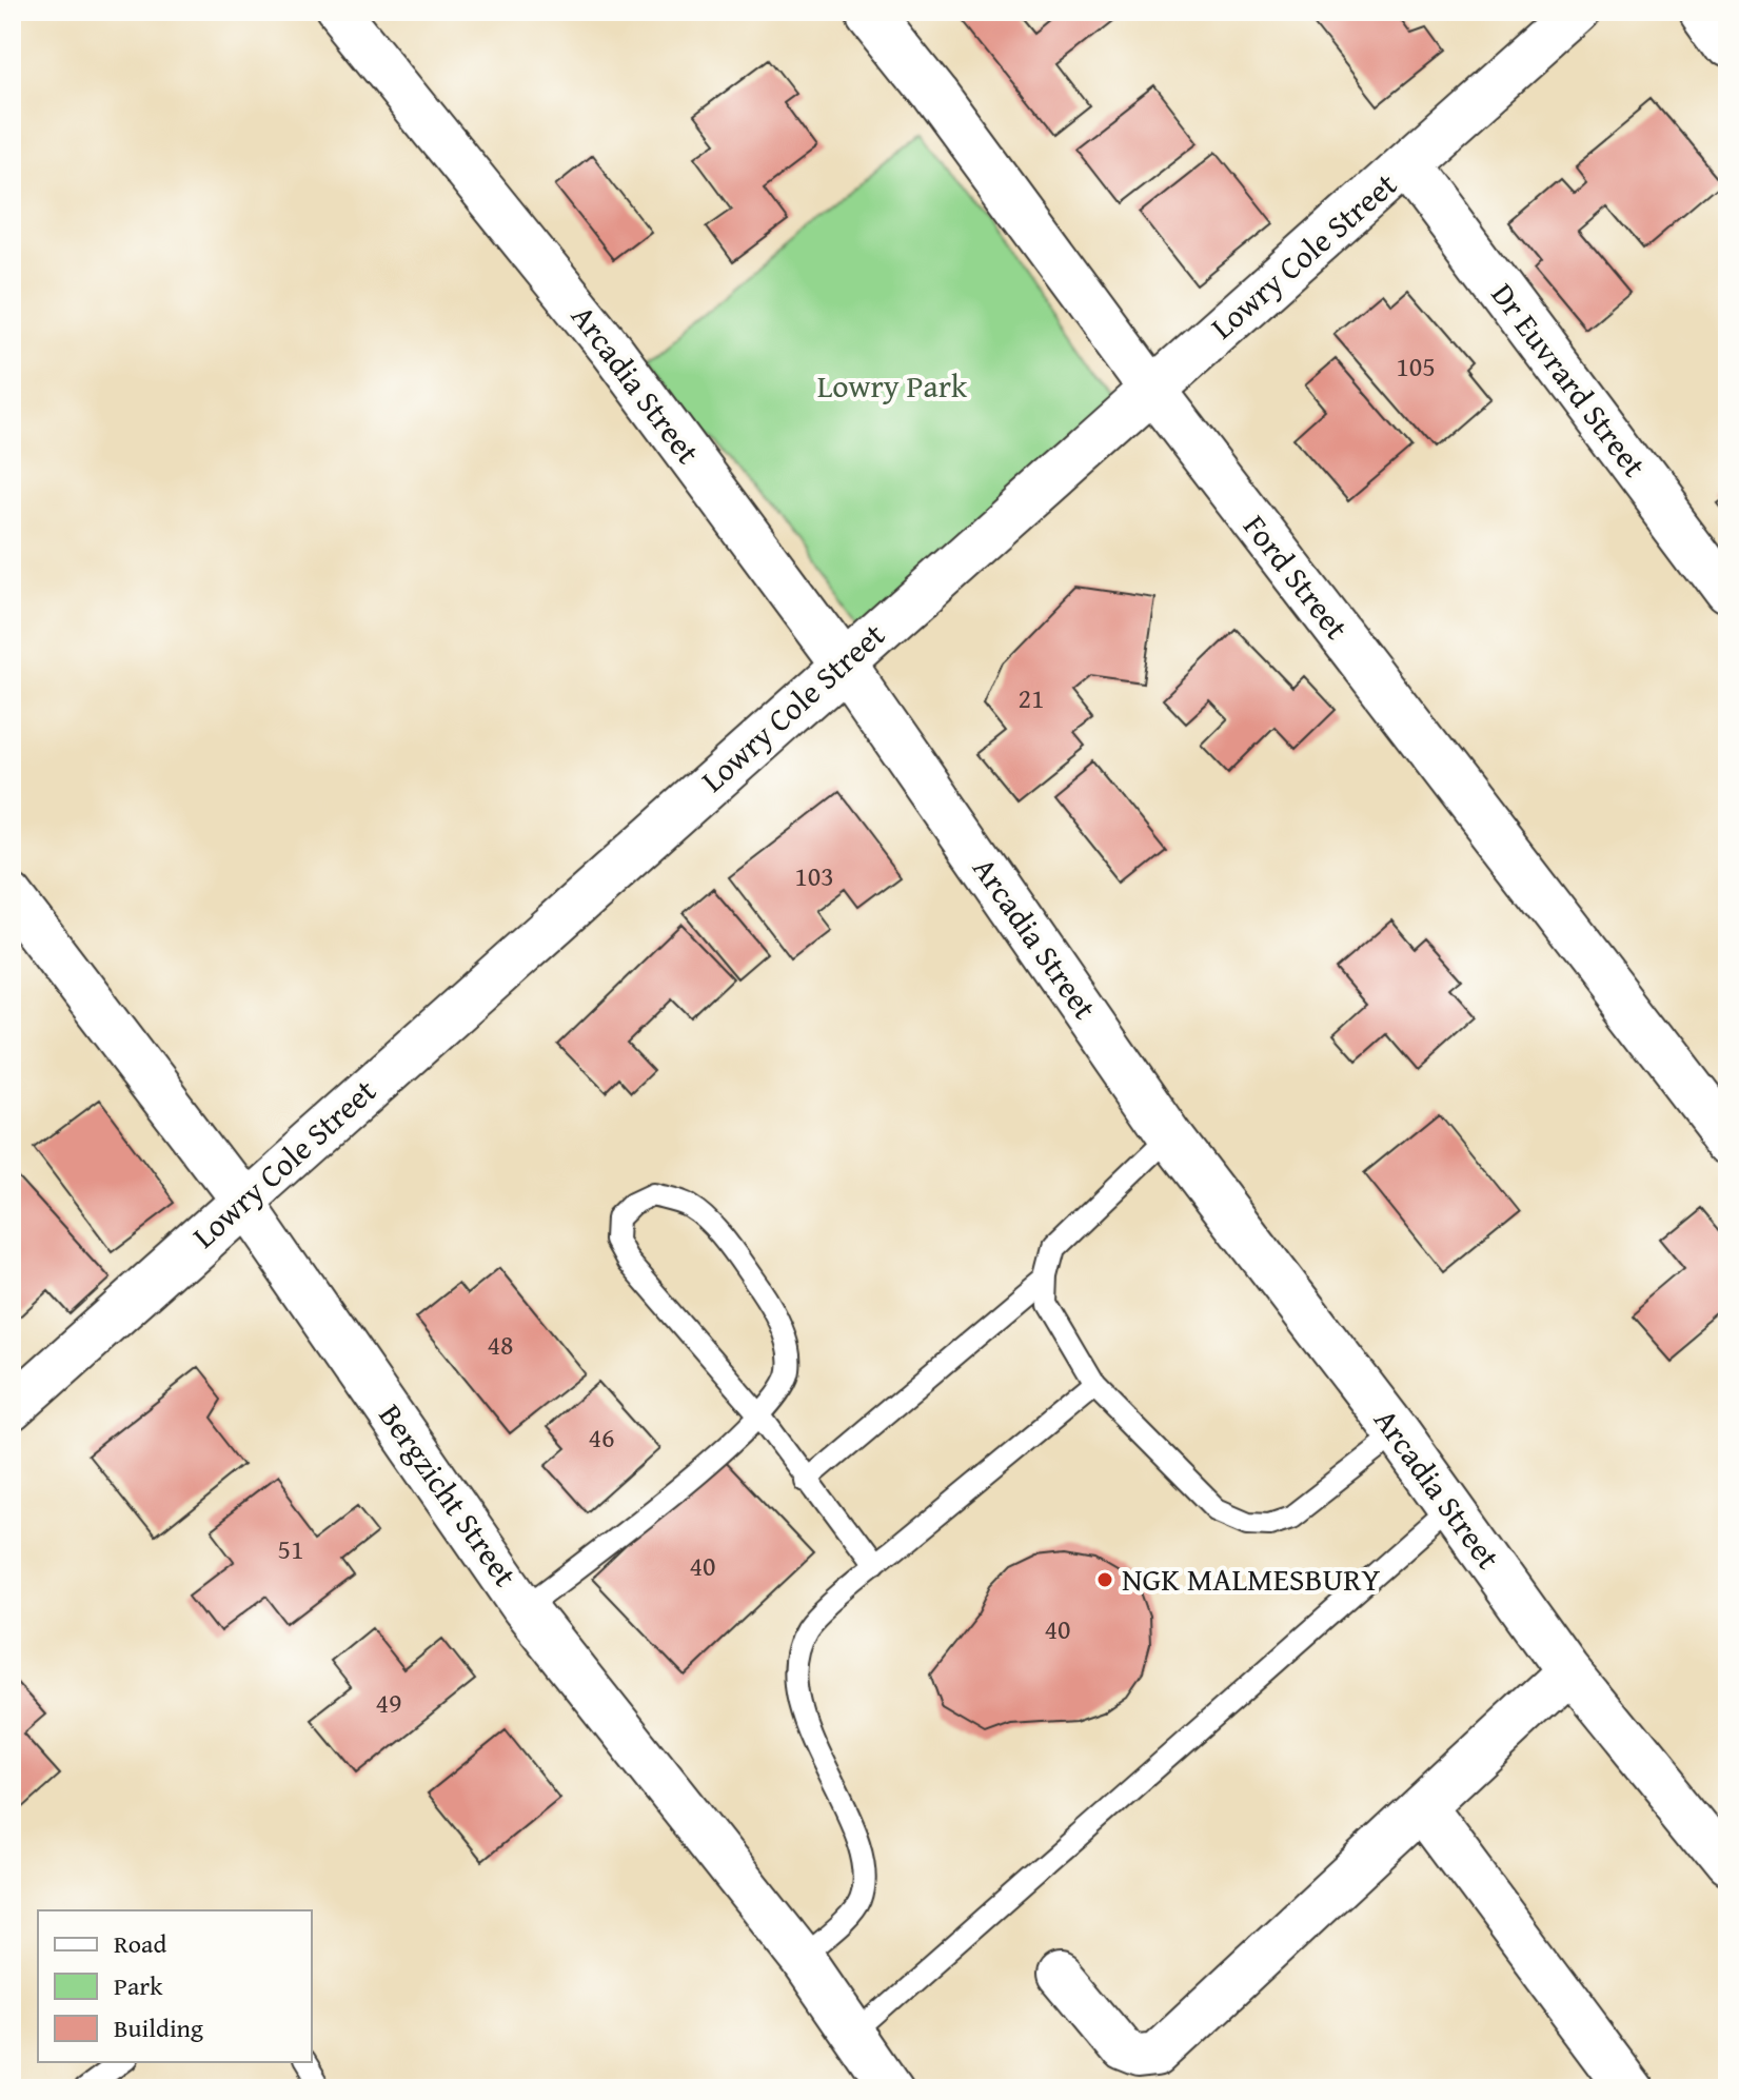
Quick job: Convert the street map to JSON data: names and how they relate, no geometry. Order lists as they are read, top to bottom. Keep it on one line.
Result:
{"streets":{"street":["Lowry Cole Street","Dr Euvrard Street","Arcadia Street","Ford Street","Bergzicht Street"]},"crossings":[["Lowry Cole Street","Dr Euvrard Street"],["Lowry Cole Street","Arcadia Street"],["Lowry Cole Street","Ford Street"],["Lowry Cole Street","Bergzicht Street"]],"parks":["Lowry Park"],"places":["NGK MALMESBURY"],"house_numbers":["105","21","103","48","46","51","40","40","49"],"legend":["Road","Park","Building"]}
